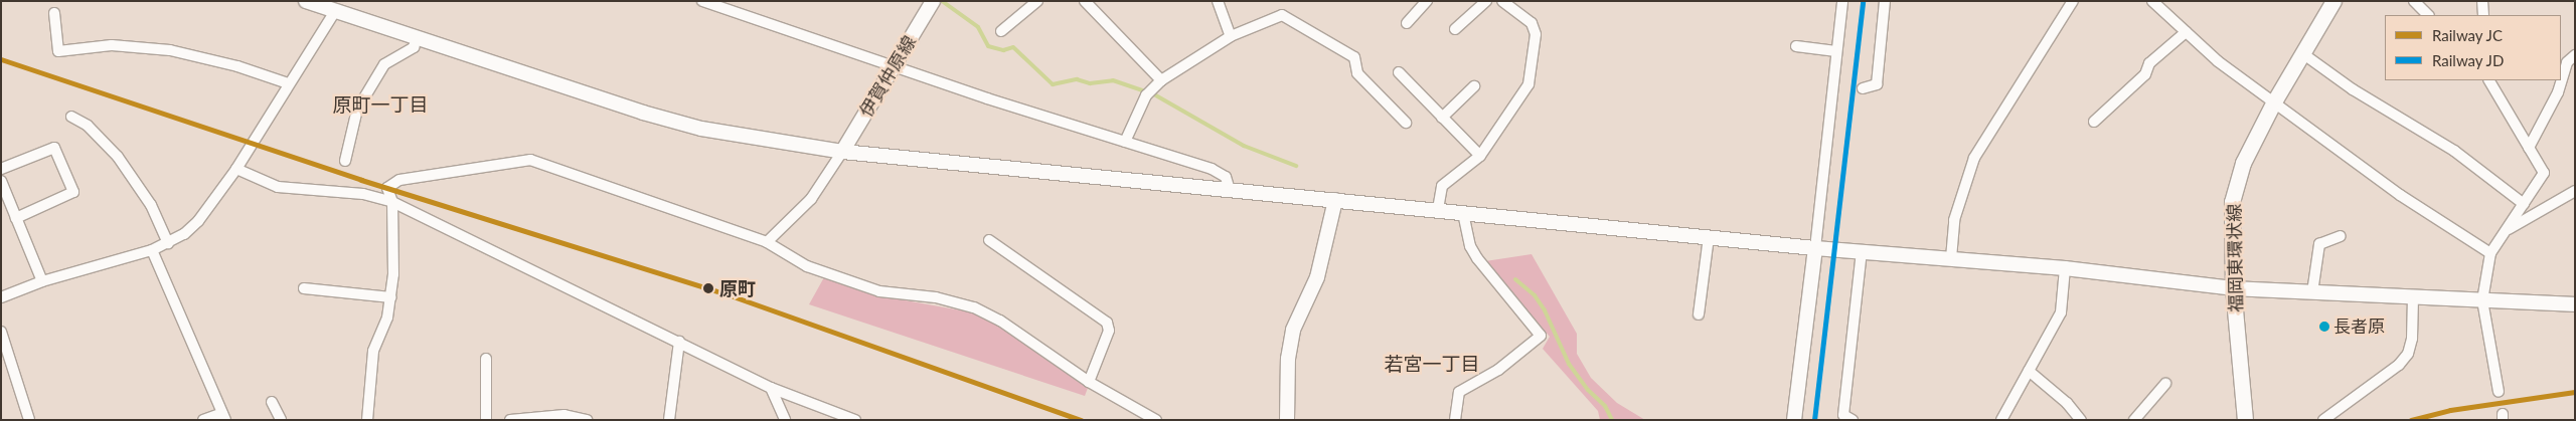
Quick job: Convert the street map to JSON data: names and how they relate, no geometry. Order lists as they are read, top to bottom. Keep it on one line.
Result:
{"streets":{"main road":["伊賀仲原線","福岡東環状線"]},"districts":["原町一丁目","若宮一丁目"],"places":["原町","長者原"],"lines":["rail line JD","rail line JC"],"legend":["Railway JC","Railway JD"]}
